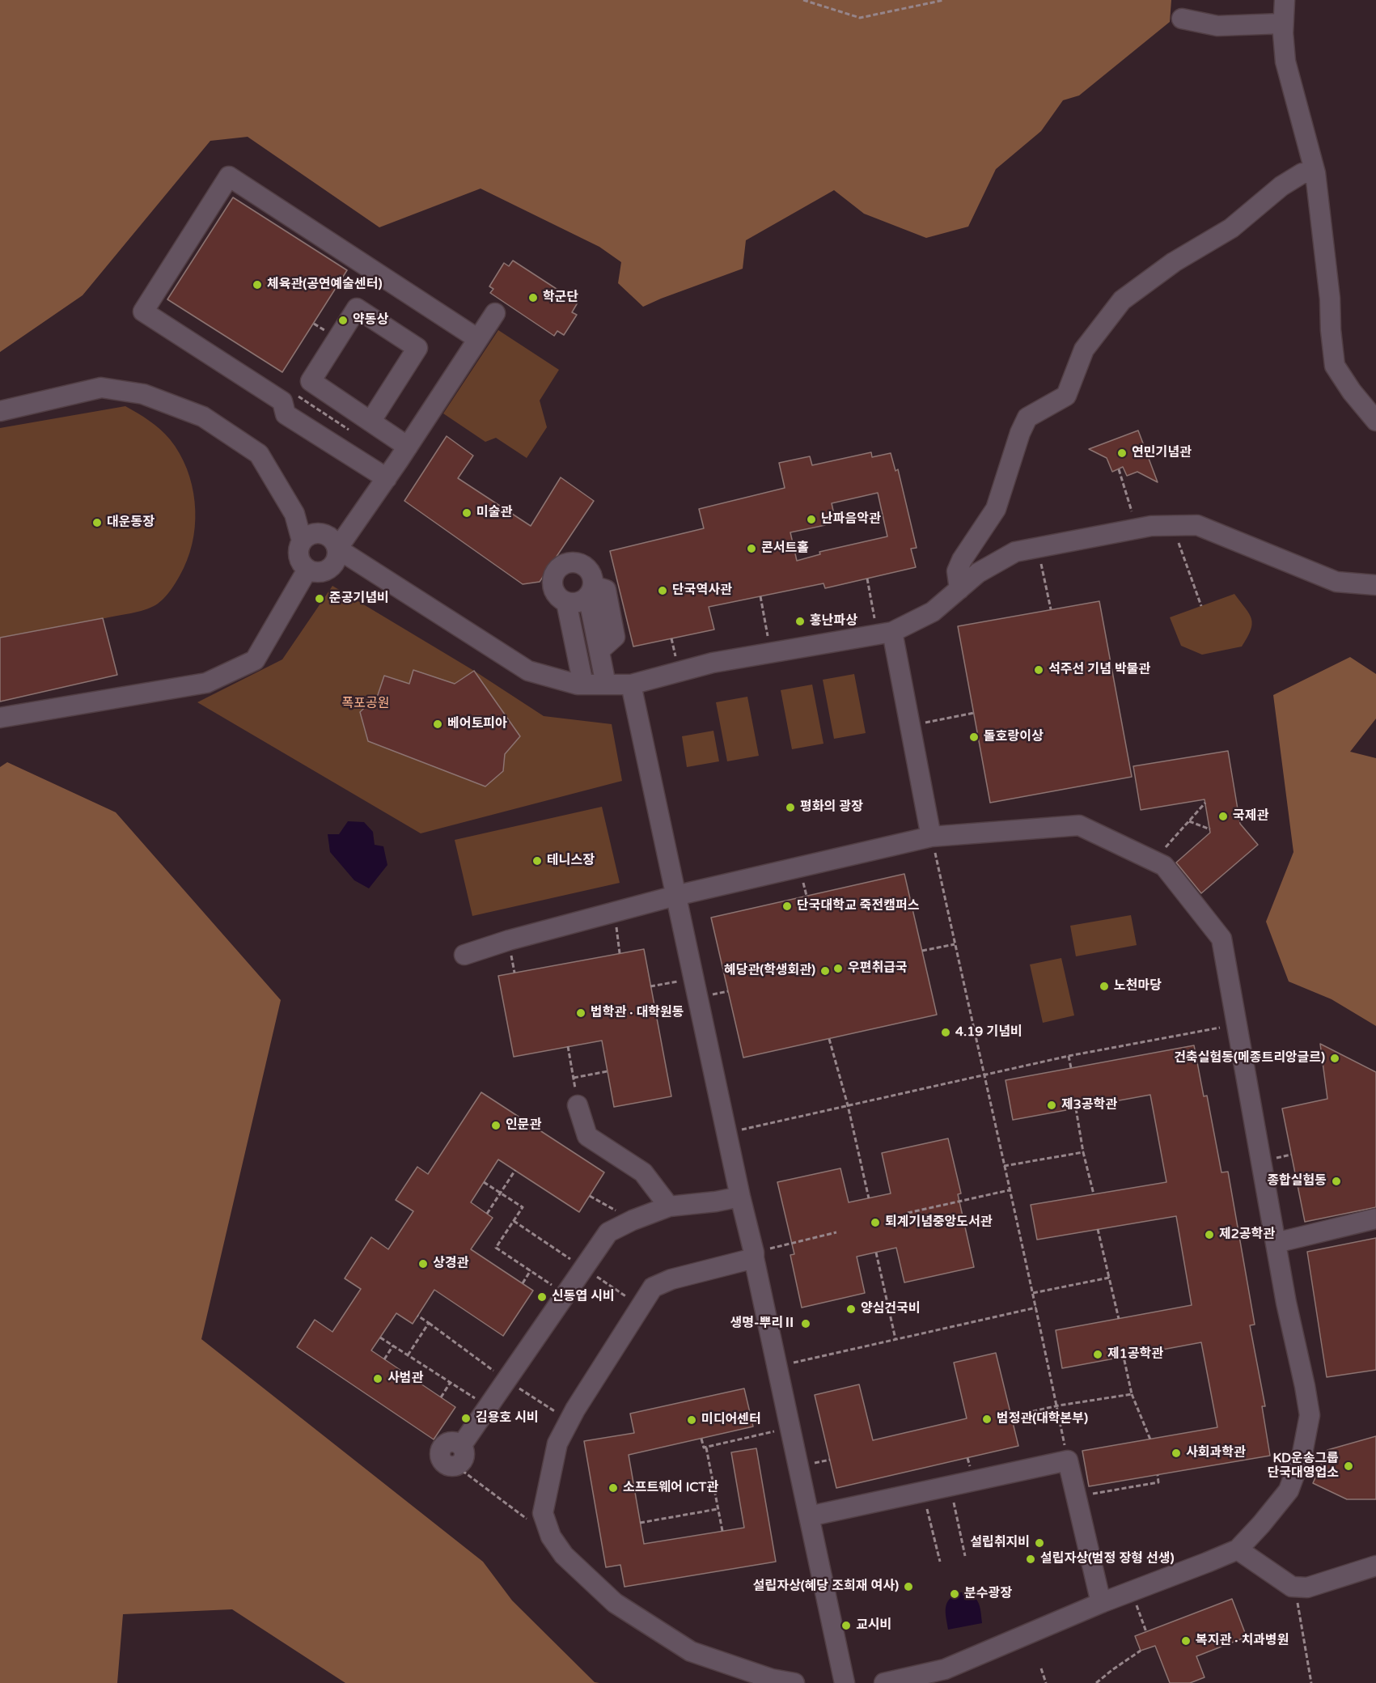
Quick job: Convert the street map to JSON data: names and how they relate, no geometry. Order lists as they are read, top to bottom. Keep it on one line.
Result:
{"parks":["폭포공원"],"places":["체육관(공연예술센터)","학군단","약동상","연민기념관","미술관","난파음악관","대운동장","콘서트홀","단국역사관","준공기념비","홍난파상","석주선 기념 박물관","베어토피아","돌호랑이상","평화의 광장","국제관","테니스장","단국대학교 죽전캠퍼스","우편취급국","혜당관(학생회관)","노천마당","법학관 · 대학원동","4.19 기념비","건축실험동(메종트리앙글르)","제3공학관","인문관","종합실험동","퇴계기념중앙도서관","제2공학관","상경관","신동엽 시비","양심건국비","생명-뿌리Ⅱ","제1공학관","사범관","김용호 시비","범정관(대학본부)","미디어센터","사회과학관","KD운송그룹 단국대영업소","소프트웨어 ICT관","설립취지비","설립자상(범정 장형 선생)","설립자상(혜당 조희재 여사)","분수광장","교시비","복지관 · 치과병원"]}
